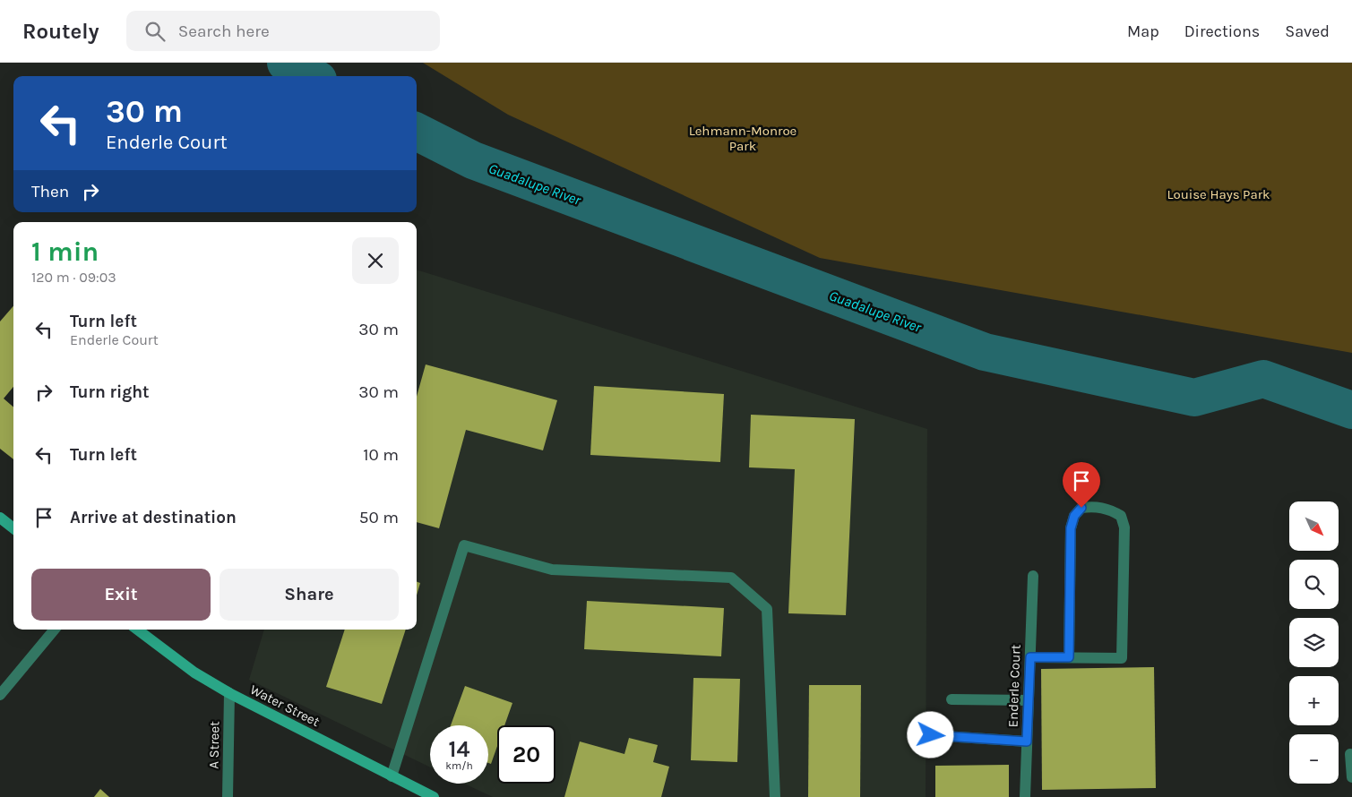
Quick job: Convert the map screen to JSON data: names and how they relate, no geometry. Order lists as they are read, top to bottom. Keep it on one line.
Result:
{"streets":{"street":["Enderle Court","Water Street","A Street"]},"crossings":[["Water Street","A Street"]],"water":["Guadalupe River"],"parks":["Lehmann-Monroe Park","Louise Hays Park"],"north":"bottom right","page":{"header":"Routely","search":"Search here","nav":["Map","Directions","Saved"],"turn":["30 m","Enderle Court"],"then":"Then","heading":["1 min","120 m · 09:03"],"list":[{"name":"Turn left","note":"Enderle Court","value":"30 m"},{"name":"Turn right","value":"30 m"},{"name":"Turn left","value":"10 m"},{"name":"Arrive at destination","value":"50 m"}],"map_buttons":["+","−"],"buttons":["Exit","Share"],"speed":"14 km/h","limit":"20"}}
